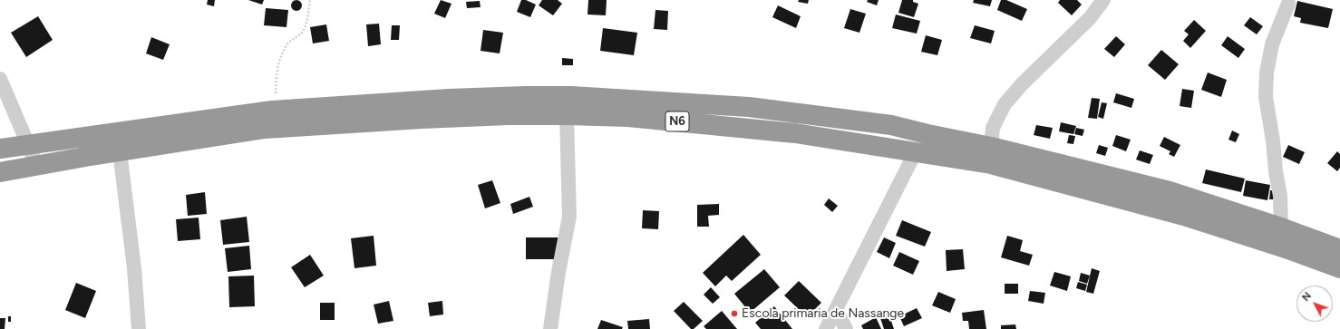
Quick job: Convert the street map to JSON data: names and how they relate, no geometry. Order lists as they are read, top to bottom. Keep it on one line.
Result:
{"streets":{"highway":["N6"]},"places":["Escola primaria de Nassange"],"north":"top left"}
